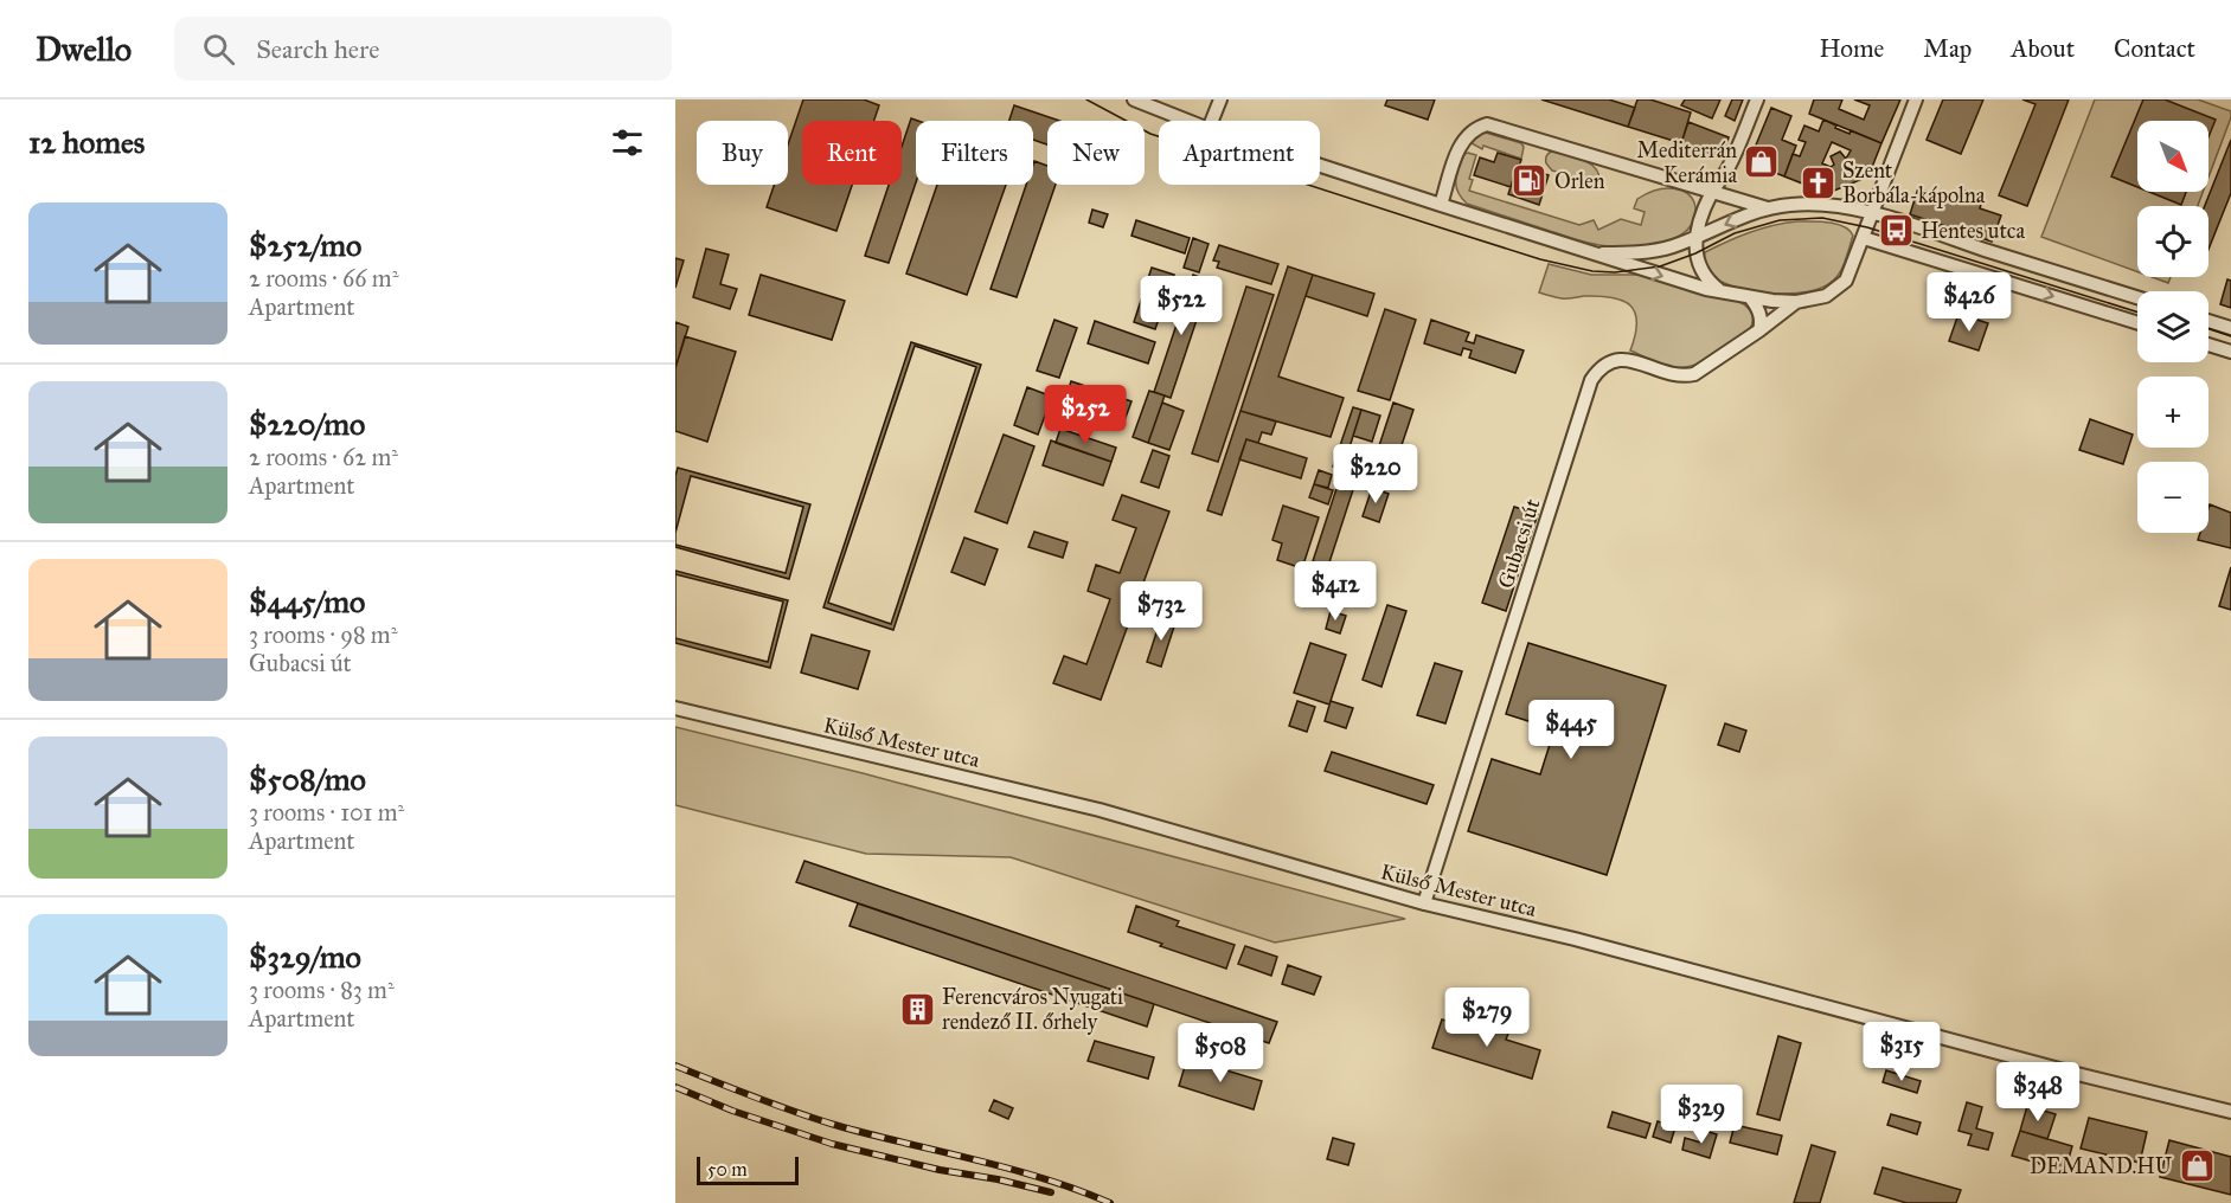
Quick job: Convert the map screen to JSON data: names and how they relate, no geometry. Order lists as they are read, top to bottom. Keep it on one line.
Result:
{"streets":{"street":["Gubacsi út","Külső Mester utca"]},"crossings":[["Gubacsi út","Külső Mester utca"]],"places":{"shop":["Mediterrán Kerámia","DEMAND.HU"],"fuel station":["Orlen"],"church":["Szent Borbála-kápolna"],"bus stop":["Hentes utca"],"building":["Ferencváros Nyugati rendező II. őrhely"]},"scale_bar":"50 m","north":"bottom right","page":{"header":"Dwello","search":"Search here","nav":["Home","Map","About","Contact"],"heading":"12 homes","map_buttons":["+","−"],"chip":["Buy","Rent","Filters","New","Apartment"],"list":[{"name":"$252/mo","note":"2 rooms · 66 m² · Apartment"},{"name":"$220/mo","note":"2 rooms · 62 m² · Apartment"},{"name":"$445/mo","note":"3 rooms · 98 m² · Gubacsi út"},{"name":"$508/mo","note":"3 rooms · 101 m² · Apartment"},{"name":"$329/mo","note":"3 rooms · 83 m² · Apartment"}],"price":["$426","$522","$252","$220","$412","$732","$445","$279","$315","$508","$348","$329"],"scale":"50 m"}}
